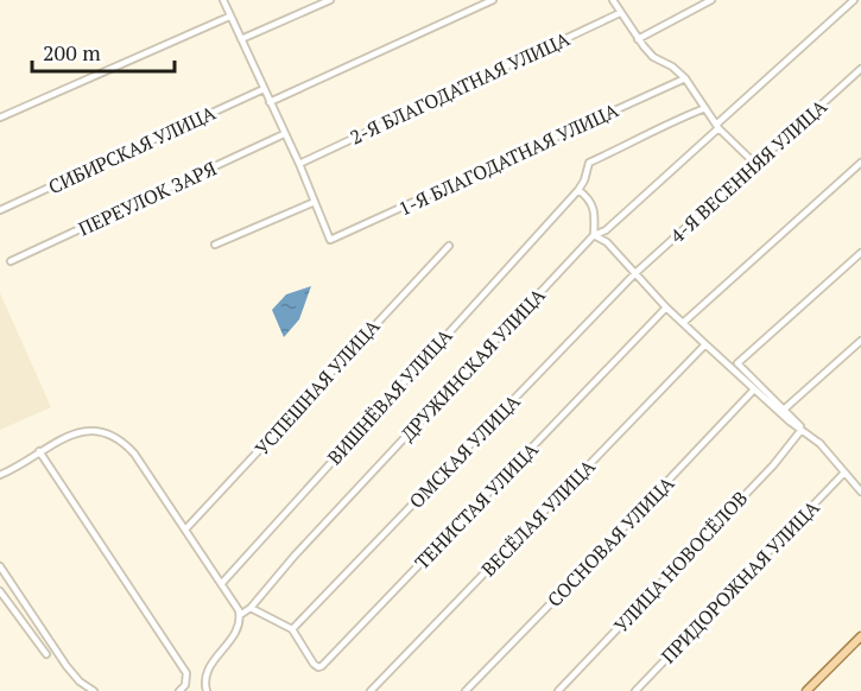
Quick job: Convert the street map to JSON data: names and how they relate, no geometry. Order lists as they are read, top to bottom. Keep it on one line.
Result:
{"streets":{"street":["2-Я БЛАГОДАТНАЯ УЛИЦА","СИБИРСКАЯ УЛИЦА","1-Я БЛАГОДАТНАЯ УЛИЦА","4-Я ВЕСЕННЯЯ УЛИЦА","ПЕРЕУЛОК ЗАРЯ","ДРУЖИНСКАЯ УЛИЦА","УСПЕШНАЯ УЛИЦА","ВИШНЁВАЯ УЛИЦА","ОМСКАЯ УЛИЦА","ТЕНИСТАЯ УЛИЦА","ВЕСЁЛАЯ УЛИЦА","СОСНОВАЯ УЛИЦА","УЛИЦА НОВОСЁЛОВ","ПРИДОРОЖНАЯ УЛИЦА"]},"crossings":[["4-Я ВЕСЕННЯЯ УЛИЦА","ОМСКАЯ УЛИЦА"],["ОМСКАЯ УЛИЦА","ТЕНИСТАЯ УЛИЦА"]],"scale_bar":"200 m"}
